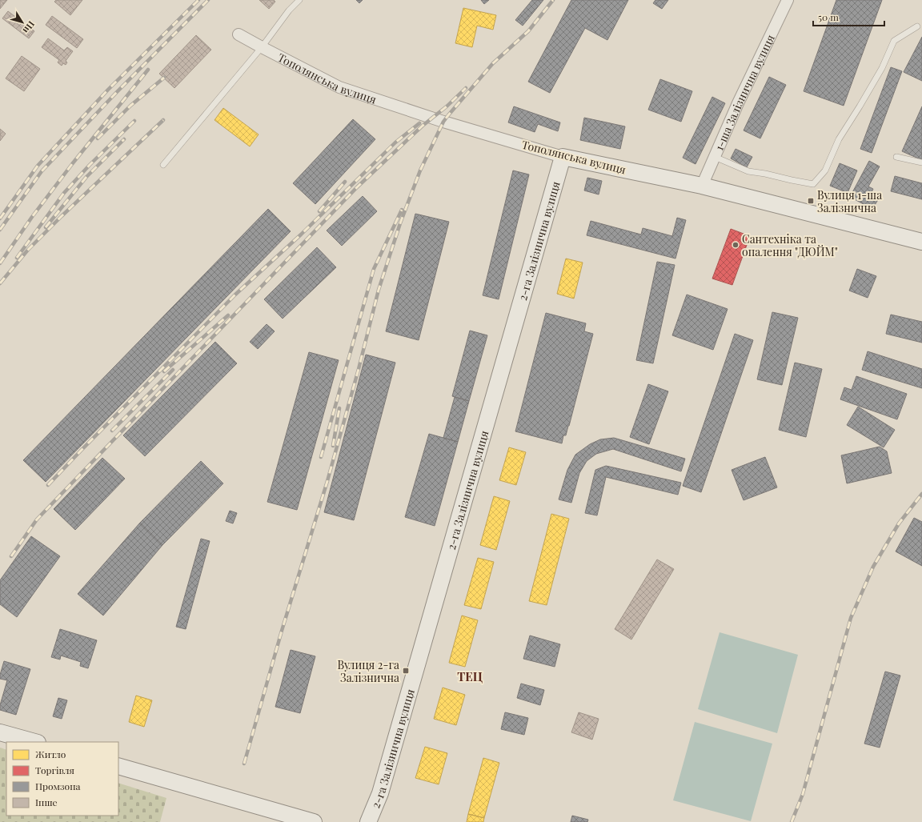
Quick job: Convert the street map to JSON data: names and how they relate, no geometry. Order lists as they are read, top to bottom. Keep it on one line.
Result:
{"streets":{"street":["Тополянська вулиця","1-ша Залізнична вулиця","2-га Залізнична вулиця"]},"crossings":[["Тополянська вулиця","1-ша Залізнична вулиця"],["Тополянська вулиця","2-га Залізнична вулиця"]],"districts":["ТЕЦ"],"places":{"transit":["Вулиця 1-ша Залізнична","Вулиця 2-га Залізнична"],"other":["Сантехніка та опалення \"ДЮЙМ\""]},"legend":["Житло","Торгівля","Промзона","Інше"],"scale_bar":"50 m","north":"bottom right"}
